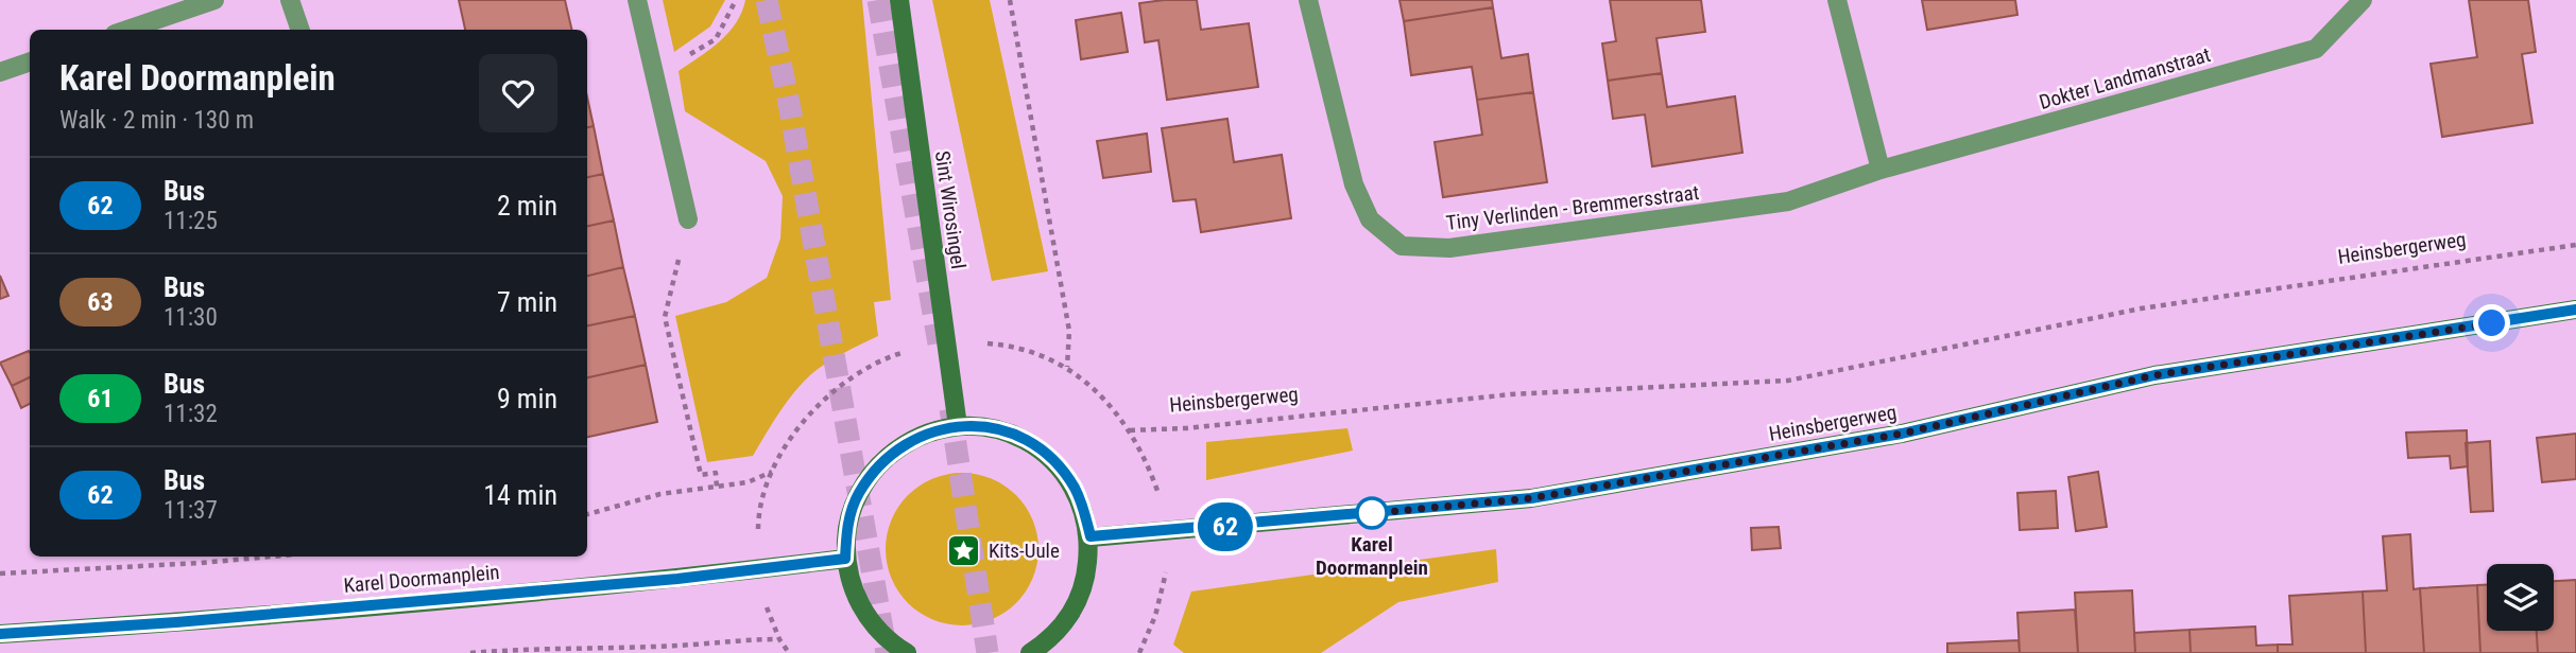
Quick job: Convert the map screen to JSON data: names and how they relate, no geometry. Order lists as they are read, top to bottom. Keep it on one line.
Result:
{"streets":{"main road":["Sint Wirosingel","Heinsbergerweg","Karel Doormanplein"],"street":["Dokter Landmanstraat","Tiny Verlinden - Bremmersstraat"]},"crossings":[["Dokter Landmanstraat","Tiny Verlinden - Bremmersstraat"]],"places":{"other":["Karel Doormanplein"],"place":["Kits-Uule"]},"lines":["bus line 62"],"page":{"on_map":"62","heading":["Karel Doormanplein","Walk · 2 min · 130 m"],"list":[{"mark":"62","name":"Bus","note":"11:25","value":"2 min"},{"mark":"63","name":"Bus","note":"11:30","value":"7 min"},{"mark":"61","name":"Bus","note":"11:32","value":"9 min"},{"mark":"62","name":"Bus","note":"11:37","value":"14 min"}]}}
